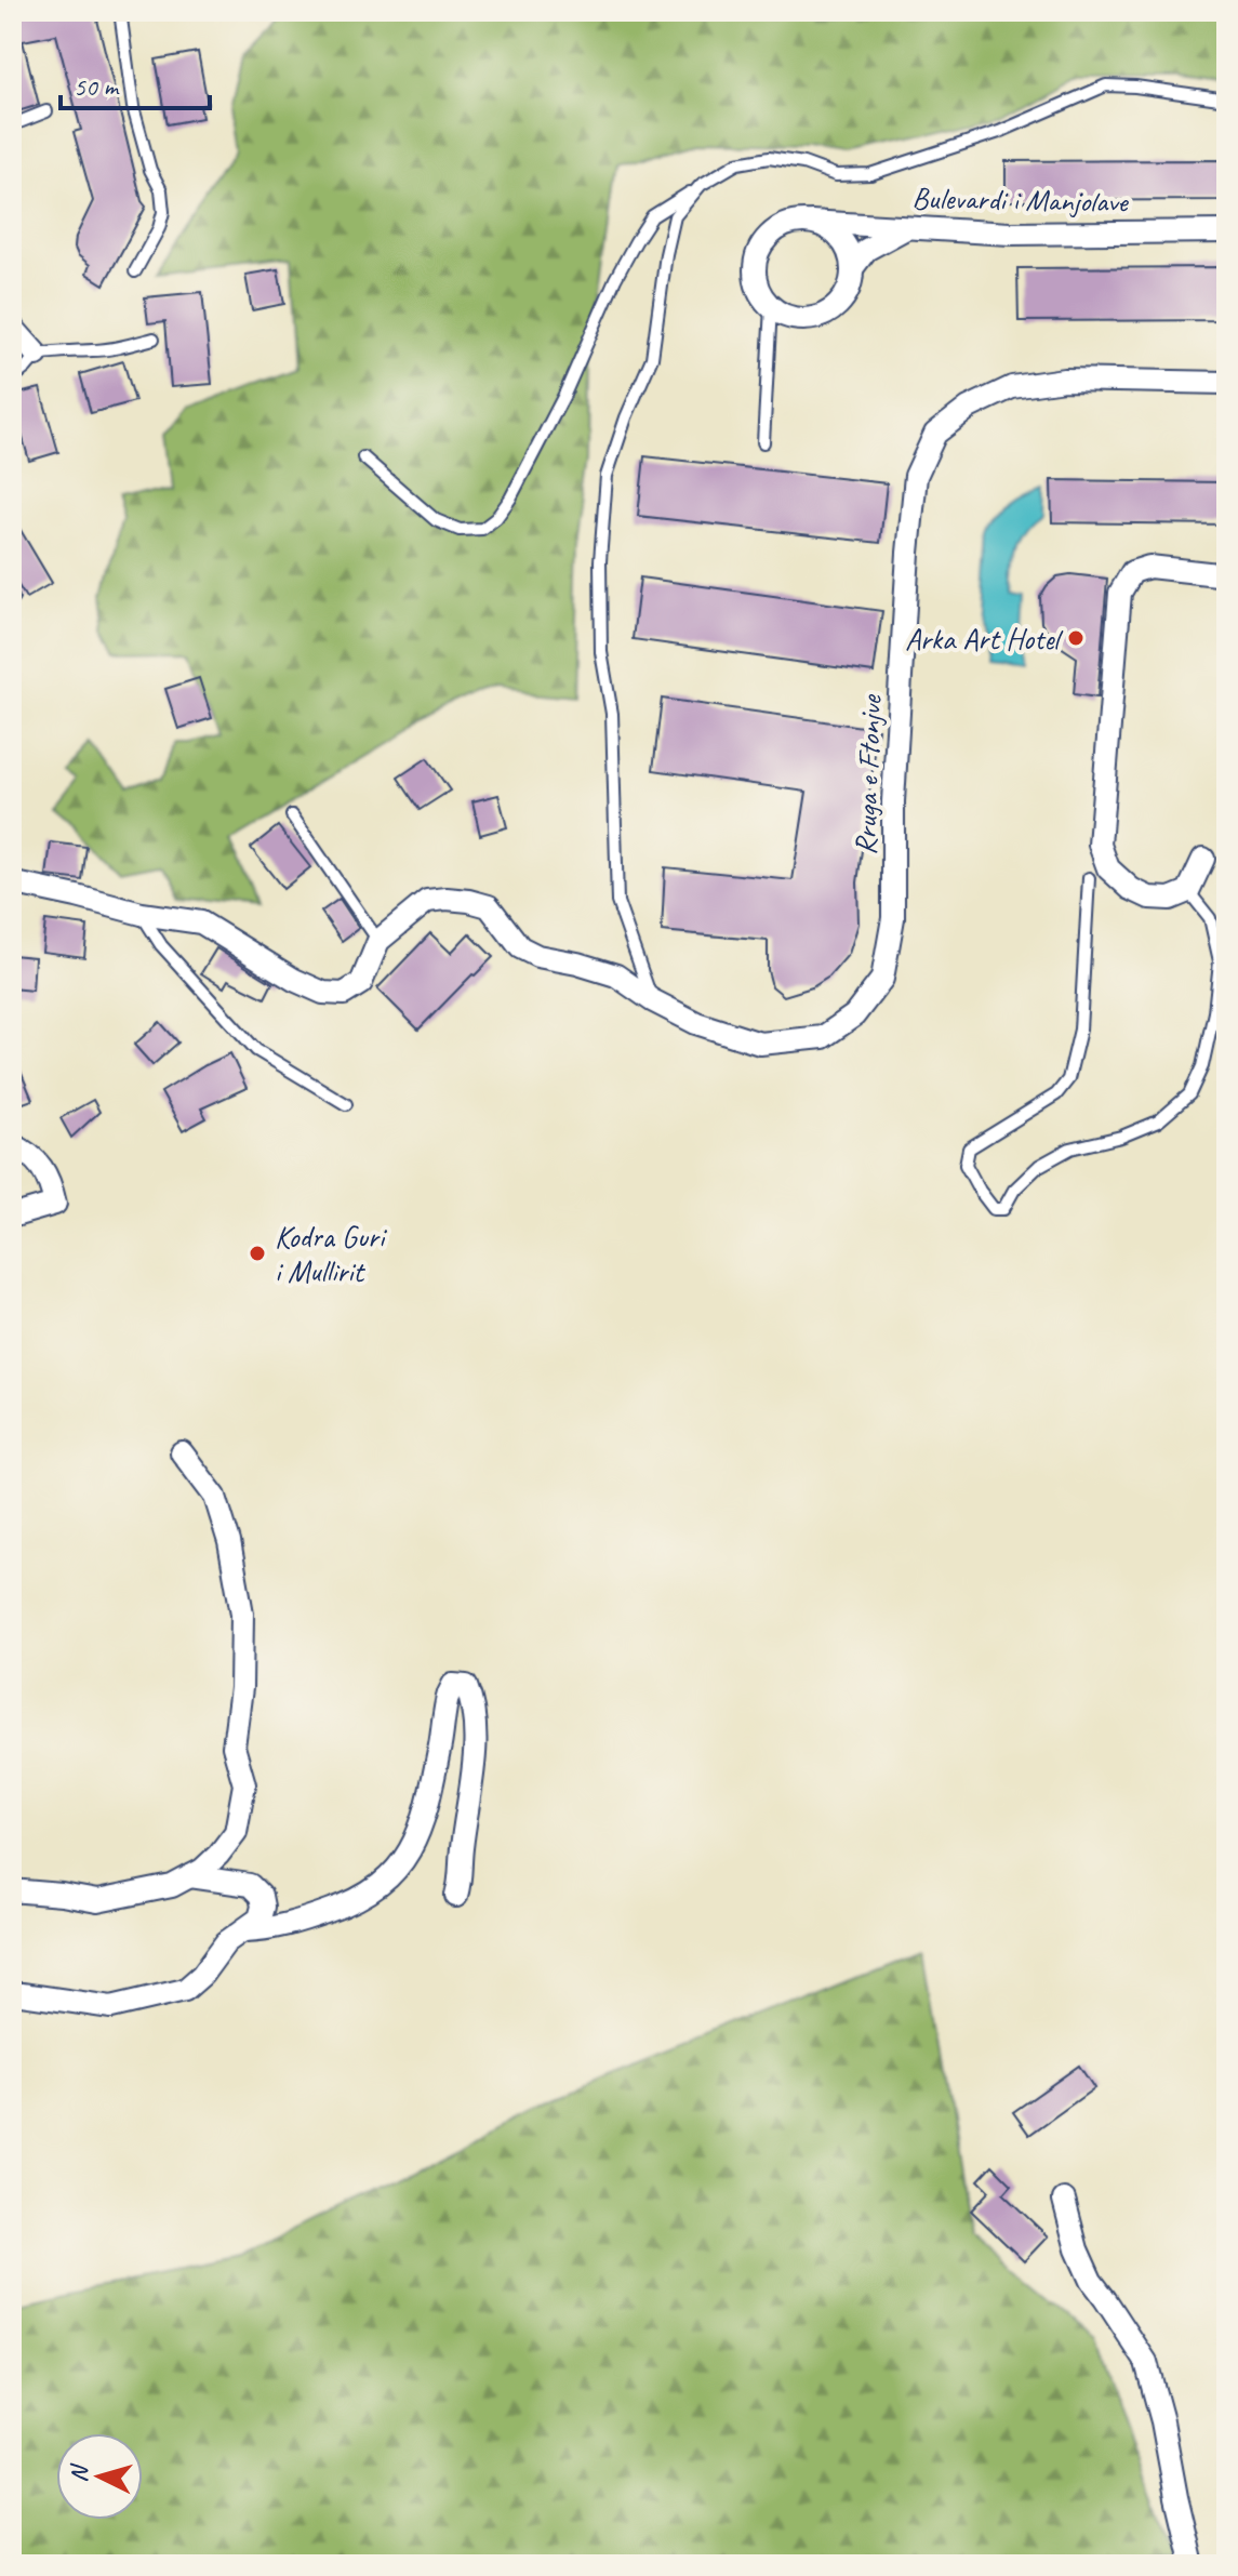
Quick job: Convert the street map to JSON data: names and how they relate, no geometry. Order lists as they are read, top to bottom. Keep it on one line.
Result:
{"streets":{"street":["Bulevardi i Manjolave","Rruga e Ftonjve"]},"places":["Arka Art Hotel","Kodra Guri i Mullirit"],"scale_bar":"50 m","north":"left"}
